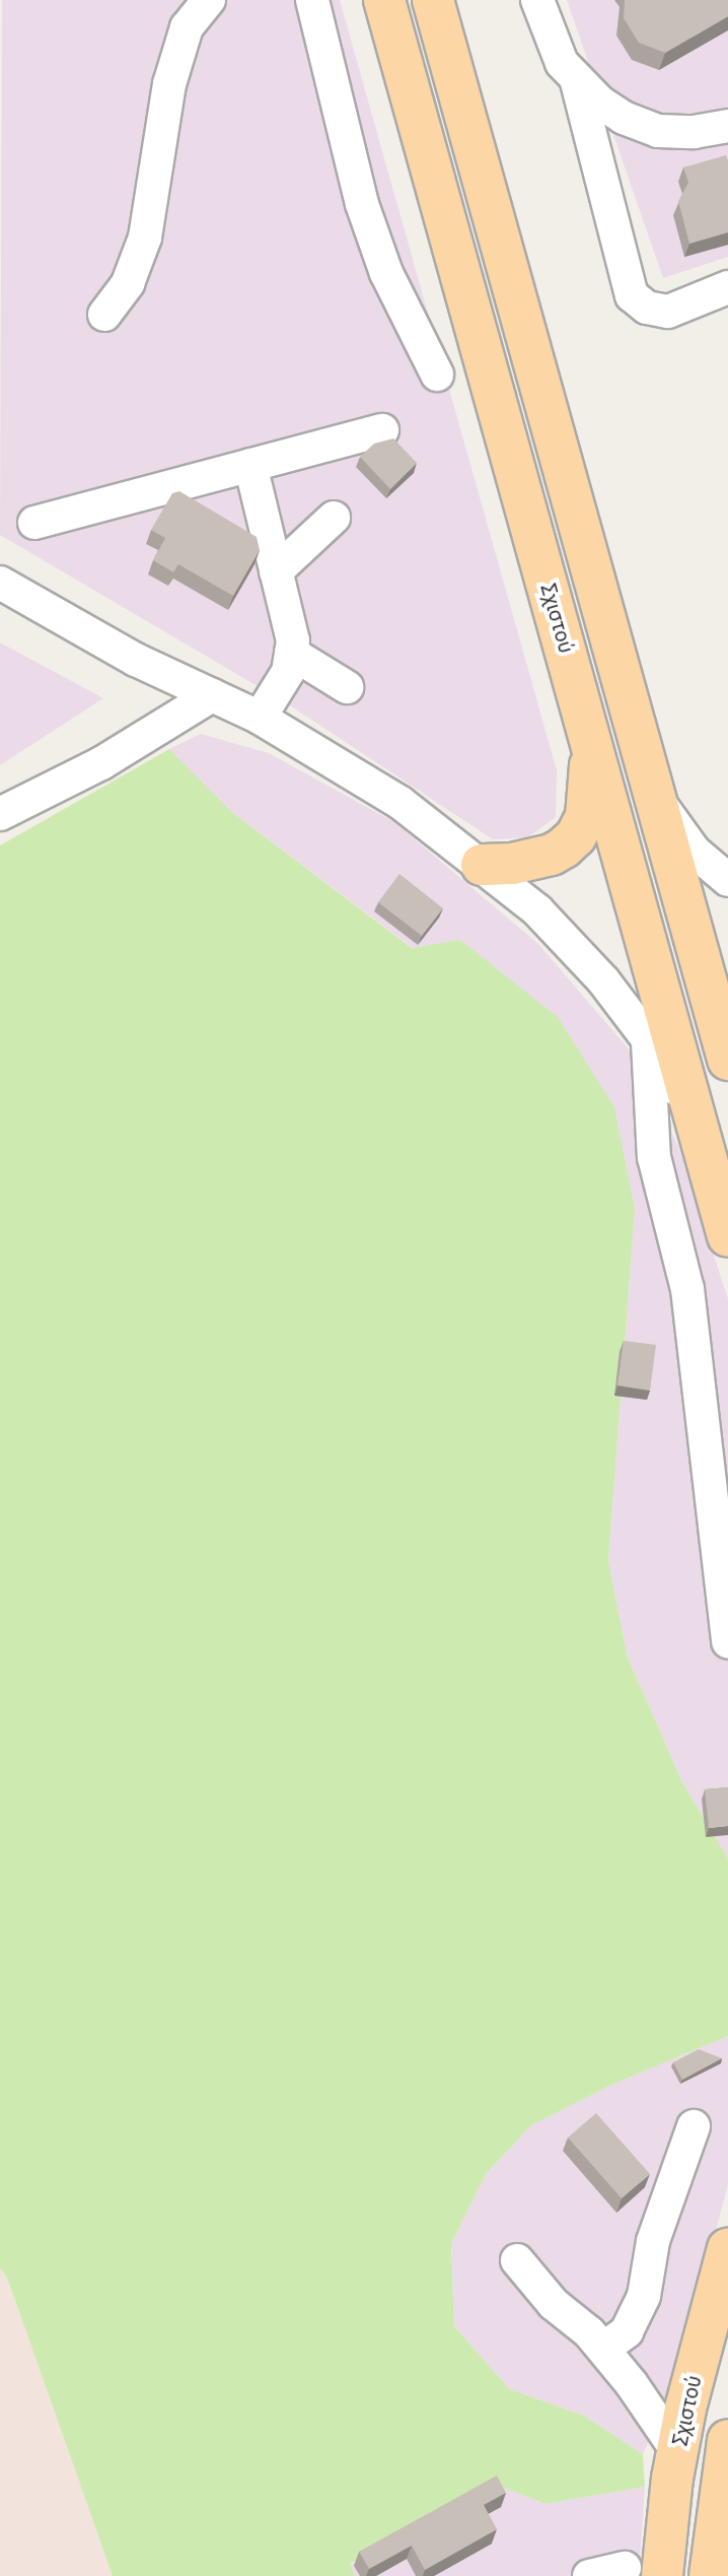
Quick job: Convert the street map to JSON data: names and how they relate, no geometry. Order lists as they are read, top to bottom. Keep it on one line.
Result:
{"streets":{"main road":["Σχιστού"]}}
